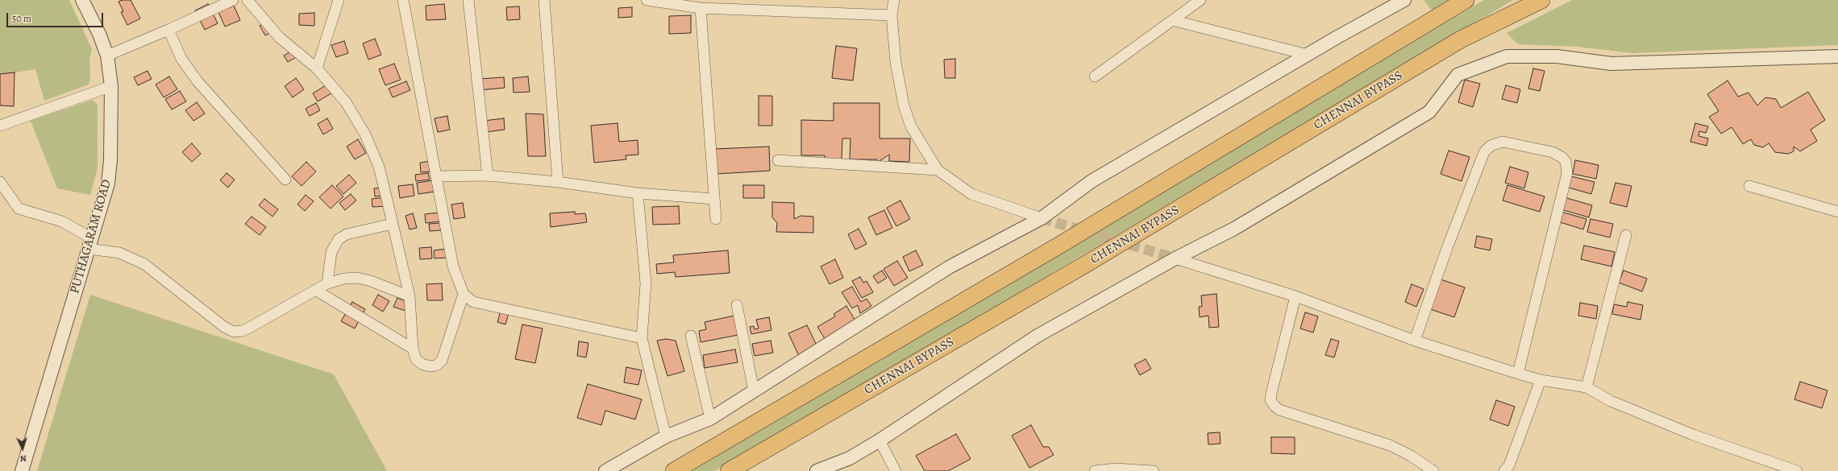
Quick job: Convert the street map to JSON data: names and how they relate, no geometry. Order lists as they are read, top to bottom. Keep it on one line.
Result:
{"streets":{"highway":["CHENNAI BYPASS"],"street":["PUTHAGARAM ROAD"]},"scale_bar":"50 m","north":"bottom"}
